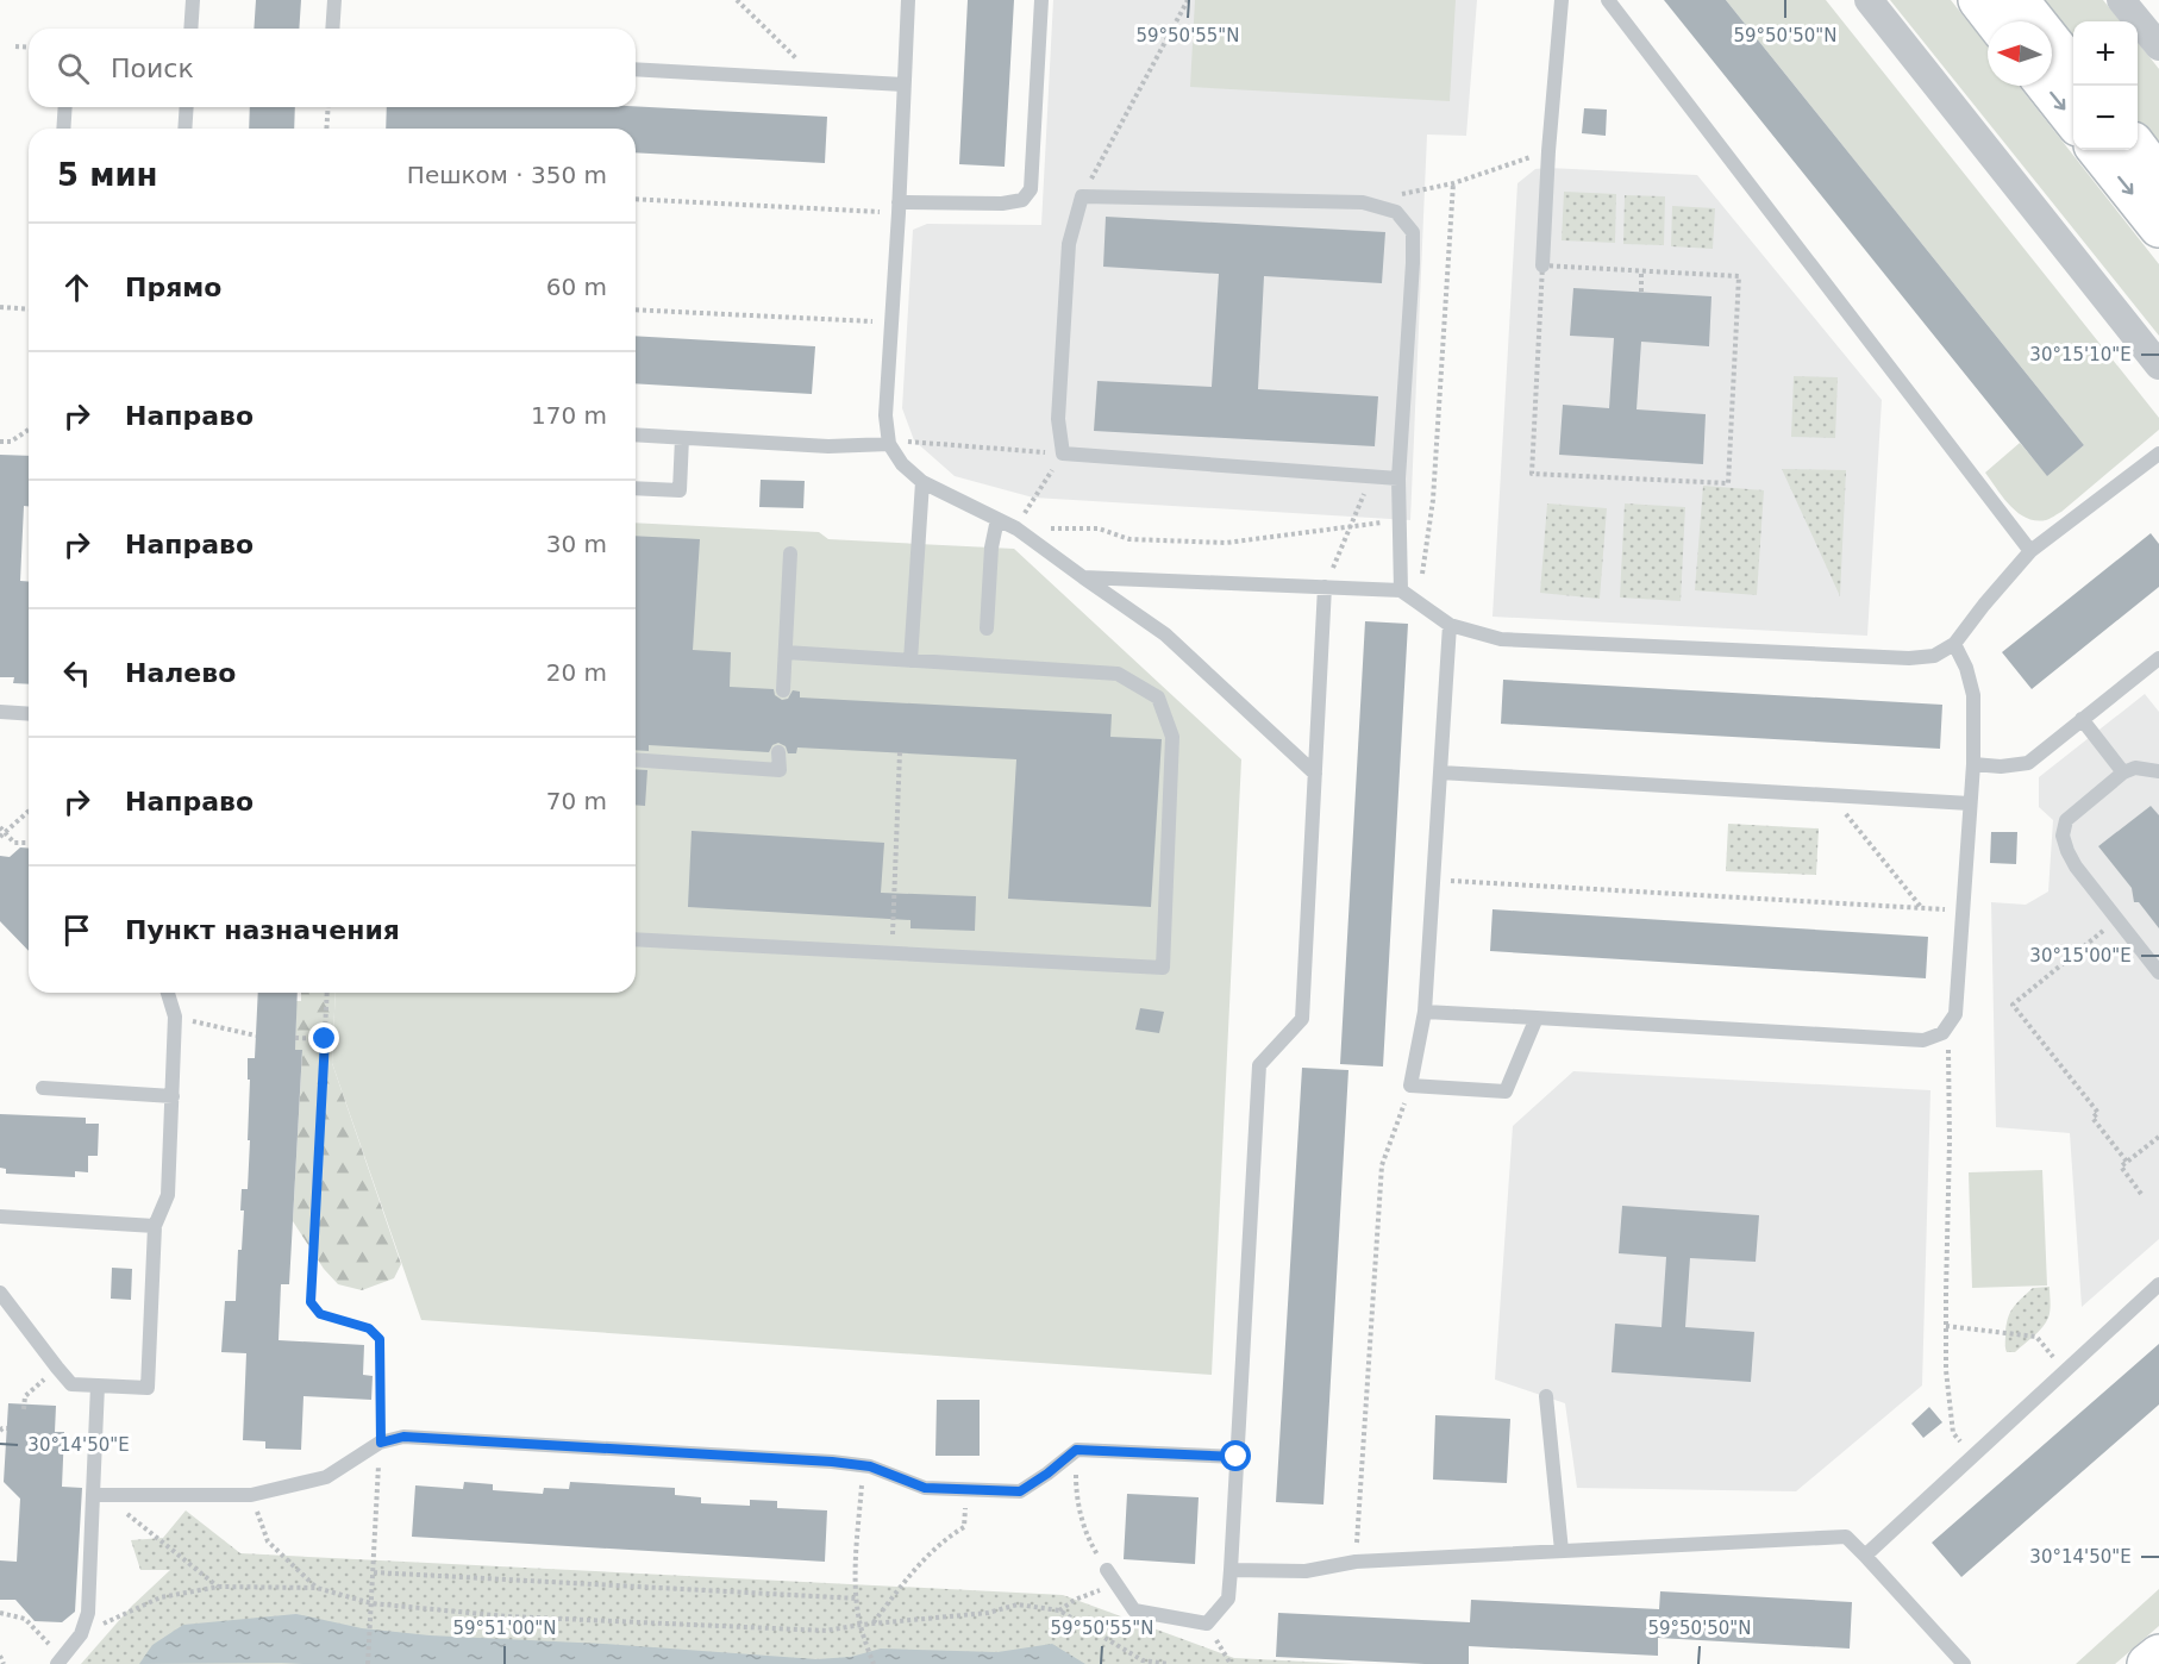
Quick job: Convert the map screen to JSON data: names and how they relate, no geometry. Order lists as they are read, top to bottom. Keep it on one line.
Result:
{"north":"left","page":{"map_buttons":["+","−"],"search":"Поиск","heading":["5 мин","Пешком · 350 m"],"list":[["Прямо","60 m"],["Направо","170 m"],["Направо","30 m"],["Налево","20 m"],["Направо","70 m"],"Пункт назначения"]},"coordinates":["59°50'55\"N","59°50'50\"N","30°15'10\"E","30°15'00\"E","30°14'50\"E","59°51'00\"N"]}
